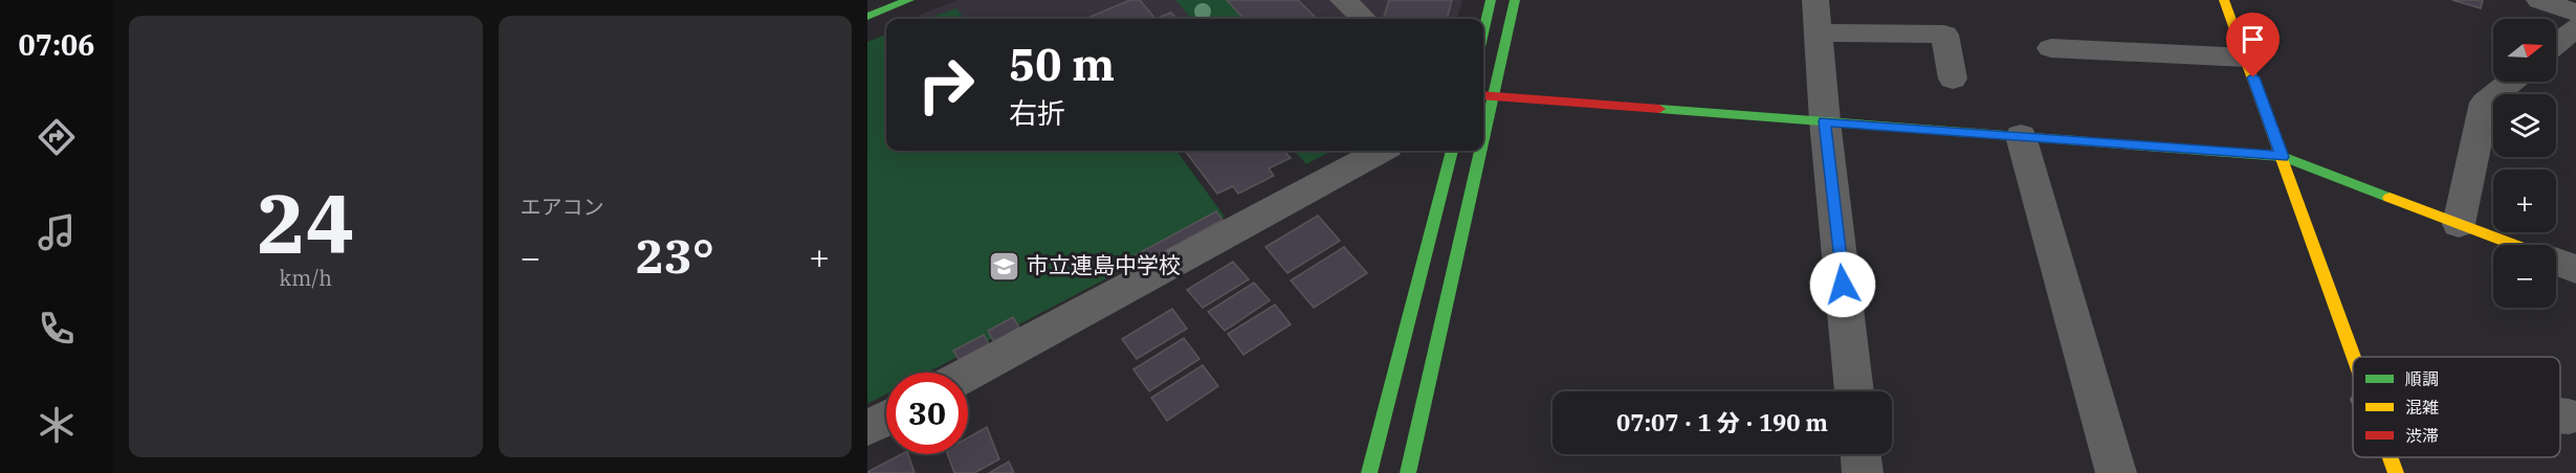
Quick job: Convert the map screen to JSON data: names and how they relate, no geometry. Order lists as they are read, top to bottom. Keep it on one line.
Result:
{"places":{"school or university":["市立連島中学校"]},"legend":["順調","混雑","渋滞"],"north":"right","page":{"tabs":"07:06","tile":[["24","km/h"],"エアコン"],"map_buttons":["+","−"],"turn":["50 m","右折"],"heat":["−","23°","+"],"limit":"30","trip":"07:07 · 1 分 · 190 m"}}
